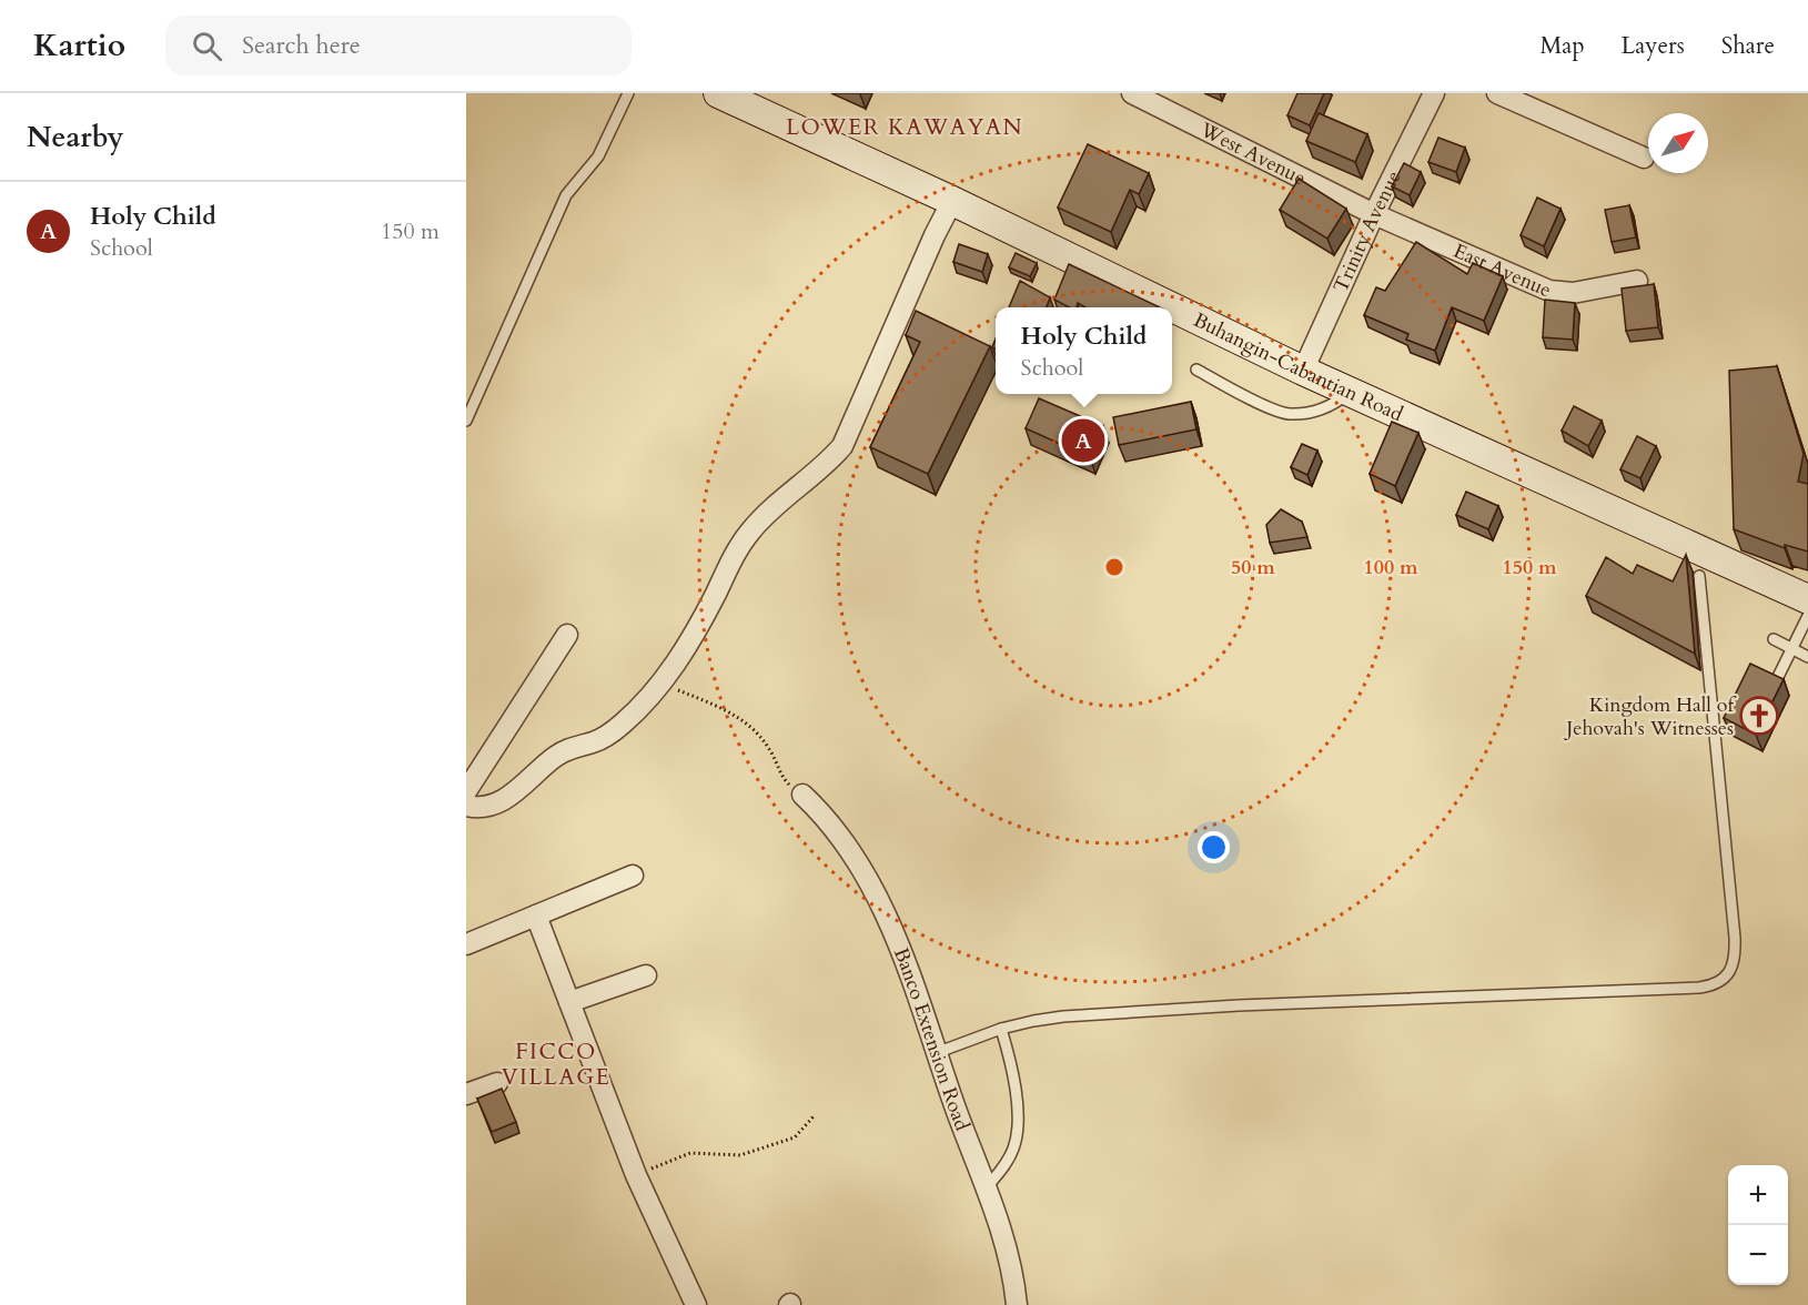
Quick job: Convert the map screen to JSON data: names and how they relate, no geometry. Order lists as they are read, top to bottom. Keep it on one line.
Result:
{"streets":{"main road":["Buhangin-Cabantian Road"],"street":["West Avenue","Trinity Avenue","East Avenue","Banco Extension Road"]},"crossings":[["West Avenue","Trinity Avenue"],["West Avenue","East Avenue"],["Trinity Avenue","East Avenue"],["Trinity Avenue","Buhangin-Cabantian Road"]],"districts":["LOWER KAWAYAN","FICCO VILLAGE"],"places":{"church":["Kingdom Hall of Jehovah's Witnesses"]},"north":"top right","page":{"header":"Kartio","search":"Search here","nav":["Map","Layers","Share"],"heading":"Nearby","list":[{"mark":"A","name":"Holy Child","note":"School","value":"150 m"}],"popup":["Holy Child","School"],"pins":"A","map_buttons":["+","−"]},"rings":["50 m","100 m","150 m"]}
